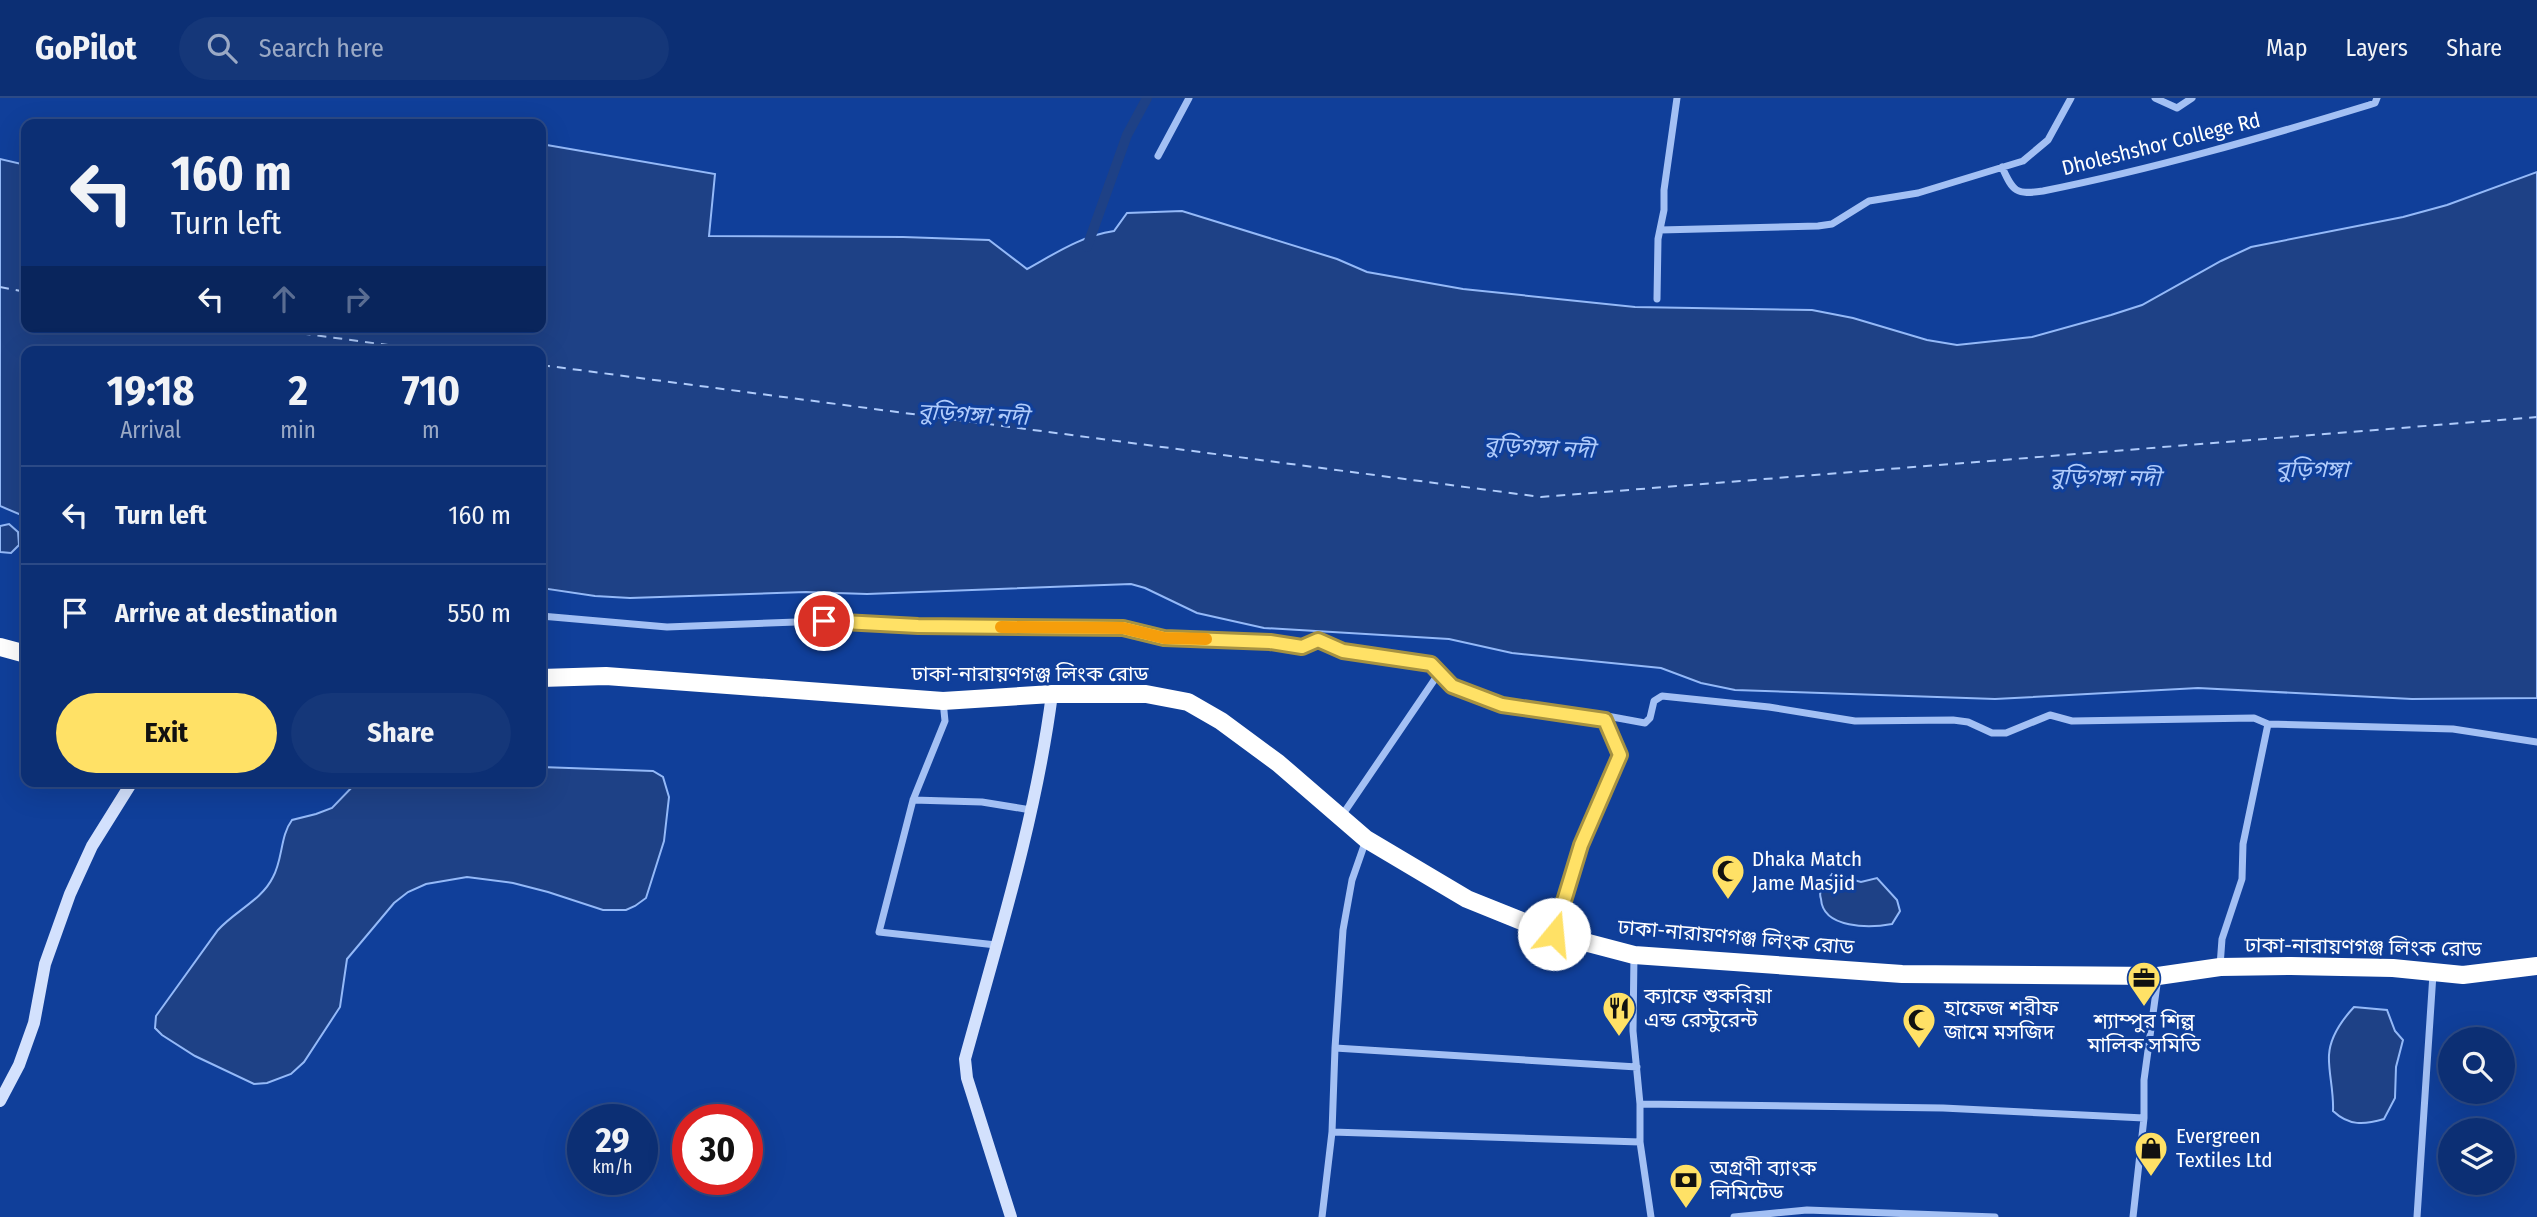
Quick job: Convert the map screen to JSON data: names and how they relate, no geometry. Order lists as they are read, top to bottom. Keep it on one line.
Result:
{"streets":{"highway":["ঢাকা-নারায়ণগঞ্জ লিংক রোড"],"street":["Dholeshshor College Rd"]},"water":["বুড়িগঙ্গা নদী","বুড়িগঙ্গা"],"places":{"mosque":["Dhaka Match Jame Masjid","হাফেজ শরীফ জামে মসজিদ"],"office":["শ্যাম্পুর শিল্প মালিক সমিতি"],"restaurant":["ক্যাফে শুকরিয়া এন্ড রেস্টুরেন্ট"],"shop":["Evergreen Textiles Ltd"],"bank":["অগ্রণী ব্যাংক লিমিটেড"]},"page":{"header":"GoPilot","search":"Search here","nav":["Map","Layers","Share"],"turn":["160 m","Turn left"],"eta":["19:18","Arrival","2","min","710","m"],"list":[{"name":"Turn left","value":"160 m"},{"name":"Arrive at destination","value":"550 m"}],"buttons":["Exit","Share"],"speed":"29 km/h","limit":"30"}}
